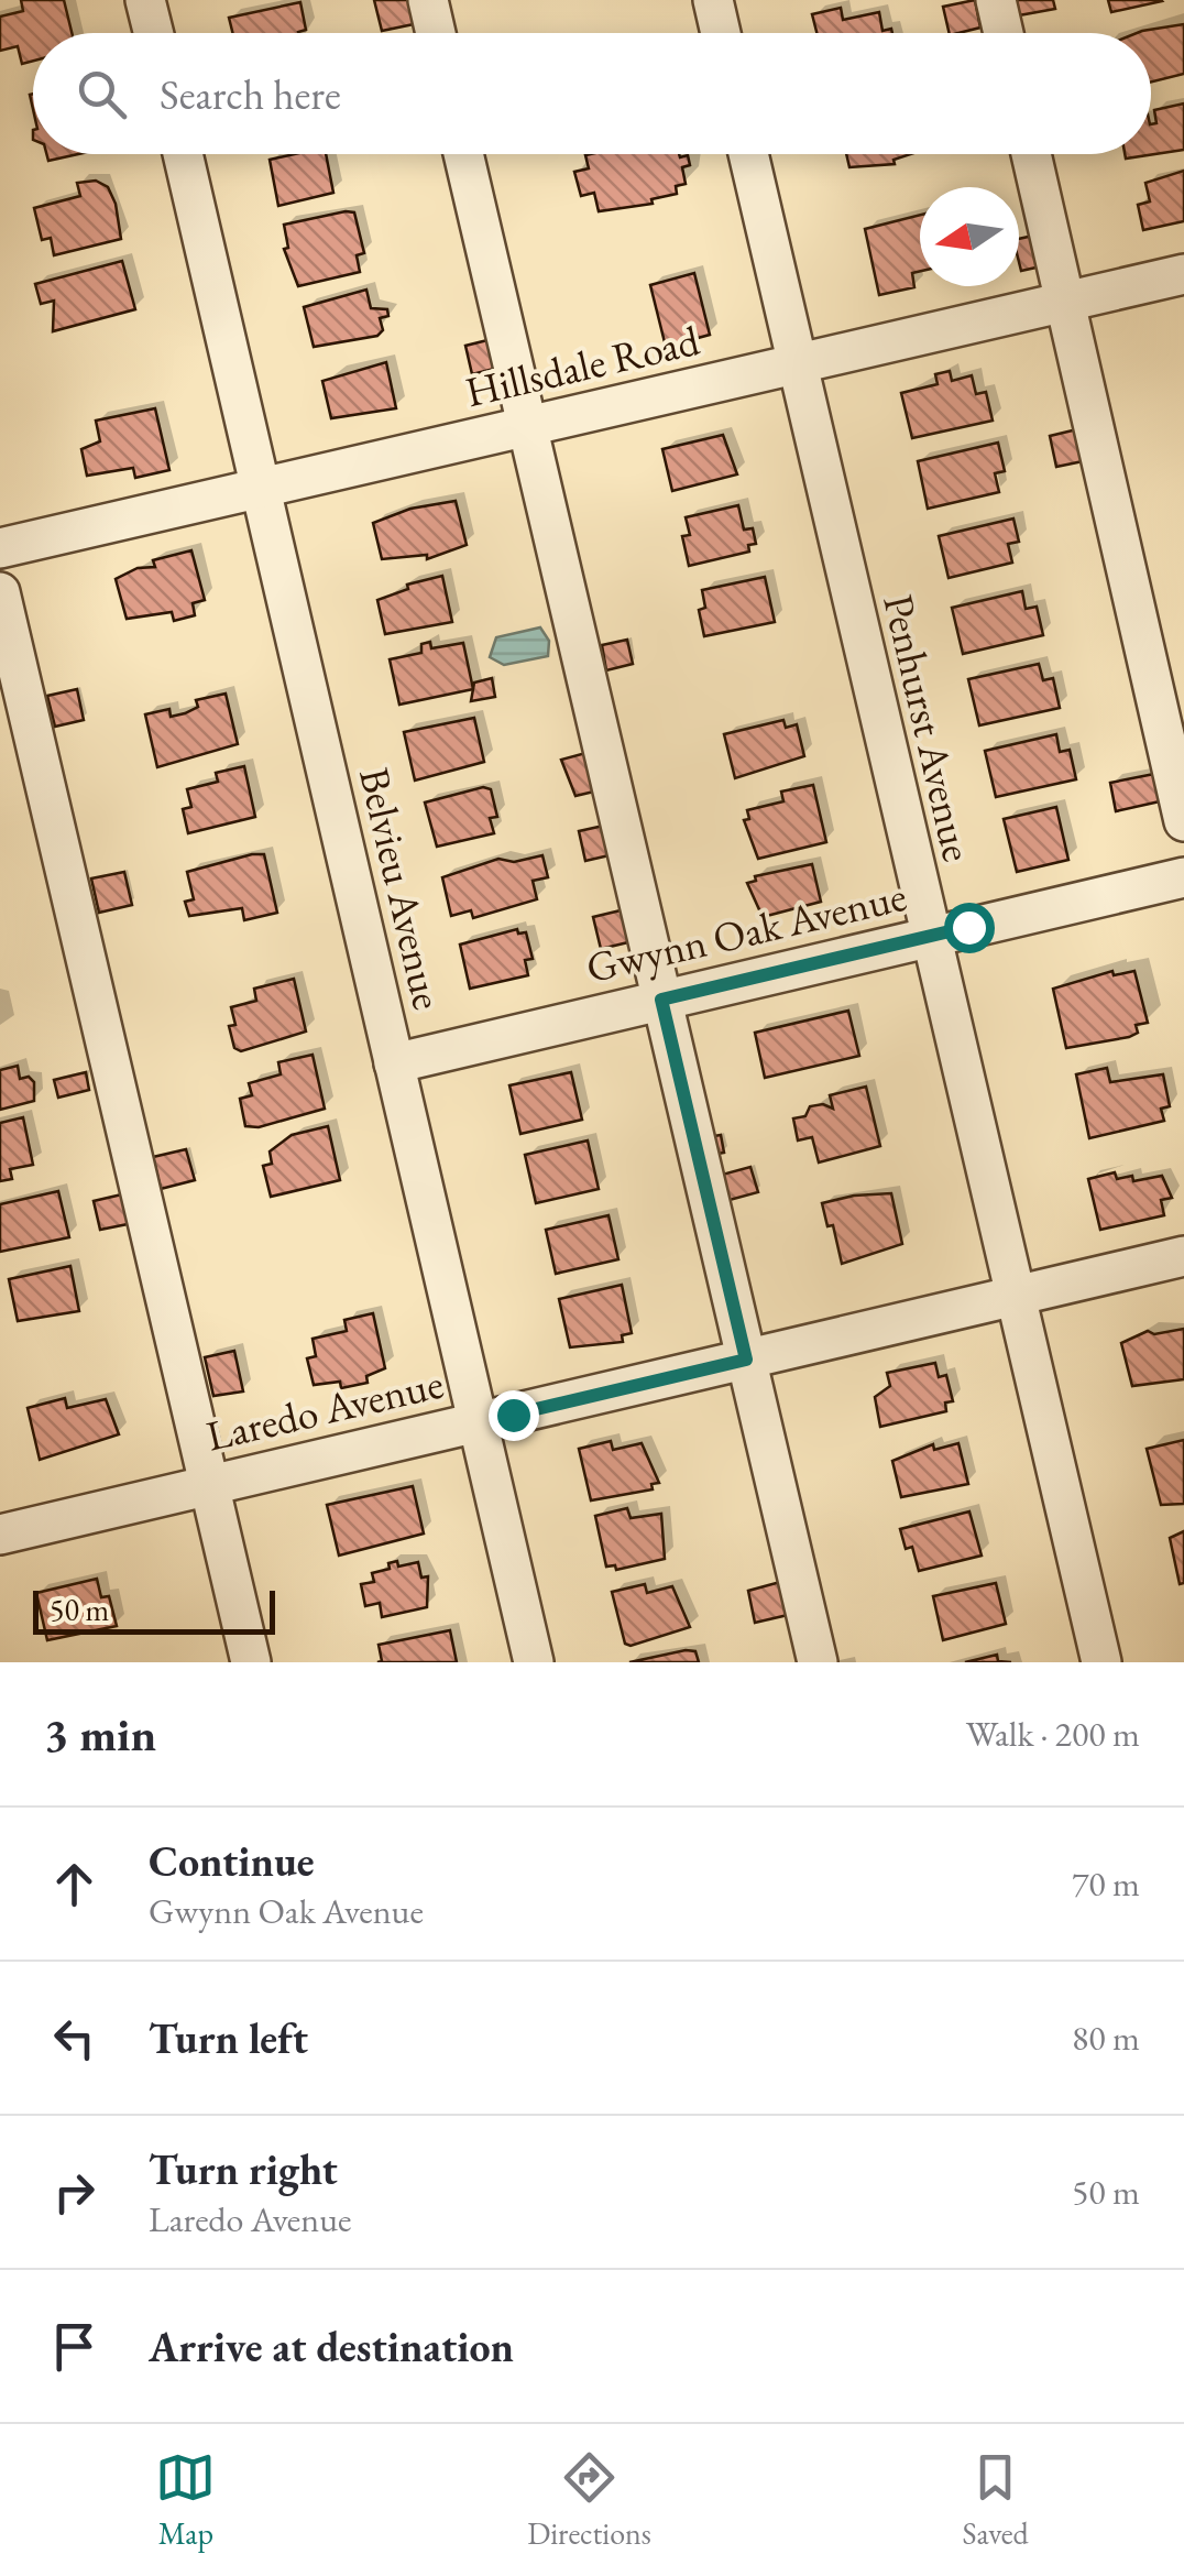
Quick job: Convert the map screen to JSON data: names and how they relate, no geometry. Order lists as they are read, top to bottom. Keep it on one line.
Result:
{"streets":{"street":["Hillsdale Road","Penhurst Avenue","Belvieu Avenue","Gwynn Oak Avenue","Laredo Avenue"]},"crossings":[["Hillsdale Road","Penhurst Avenue"],["Hillsdale Road","Belvieu Avenue"],["Penhurst Avenue","Gwynn Oak Avenue"],["Penhurst Avenue","Laredo Avenue"],["Belvieu Avenue","Gwynn Oak Avenue"],["Belvieu Avenue","Laredo Avenue"]],"scale_bar":"50 m","north":"left","page":{"search":"Search here","scale":"50 m","heading":["3 min","Walk · 200 m"],"list":[["Continue","Gwynn Oak Avenue","70 m"],["Turn left","80 m"],["Turn right","Laredo Avenue","50 m"],"Arrive at destination"],"nav":["Map","Directions","Saved"]}}
